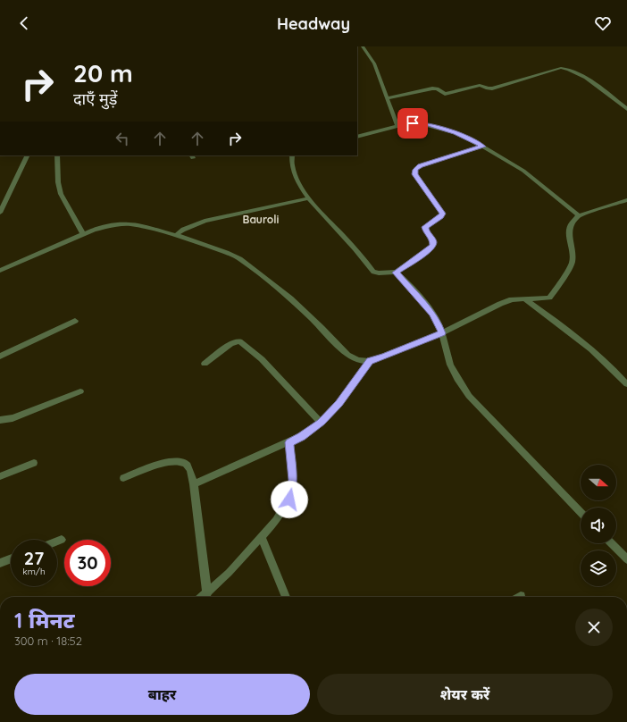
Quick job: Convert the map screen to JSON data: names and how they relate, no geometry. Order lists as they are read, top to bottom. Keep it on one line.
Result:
{"districts":["Bauroli"],"north":"right","page":{"header":"Headway","turn":["20 m","दाएँ मुड़ें"],"speed":"27 km/h","limit":"30","heading":["1 मिनट","300 m · 18:52"],"buttons":["बाहर","शेयर करें"]}}
